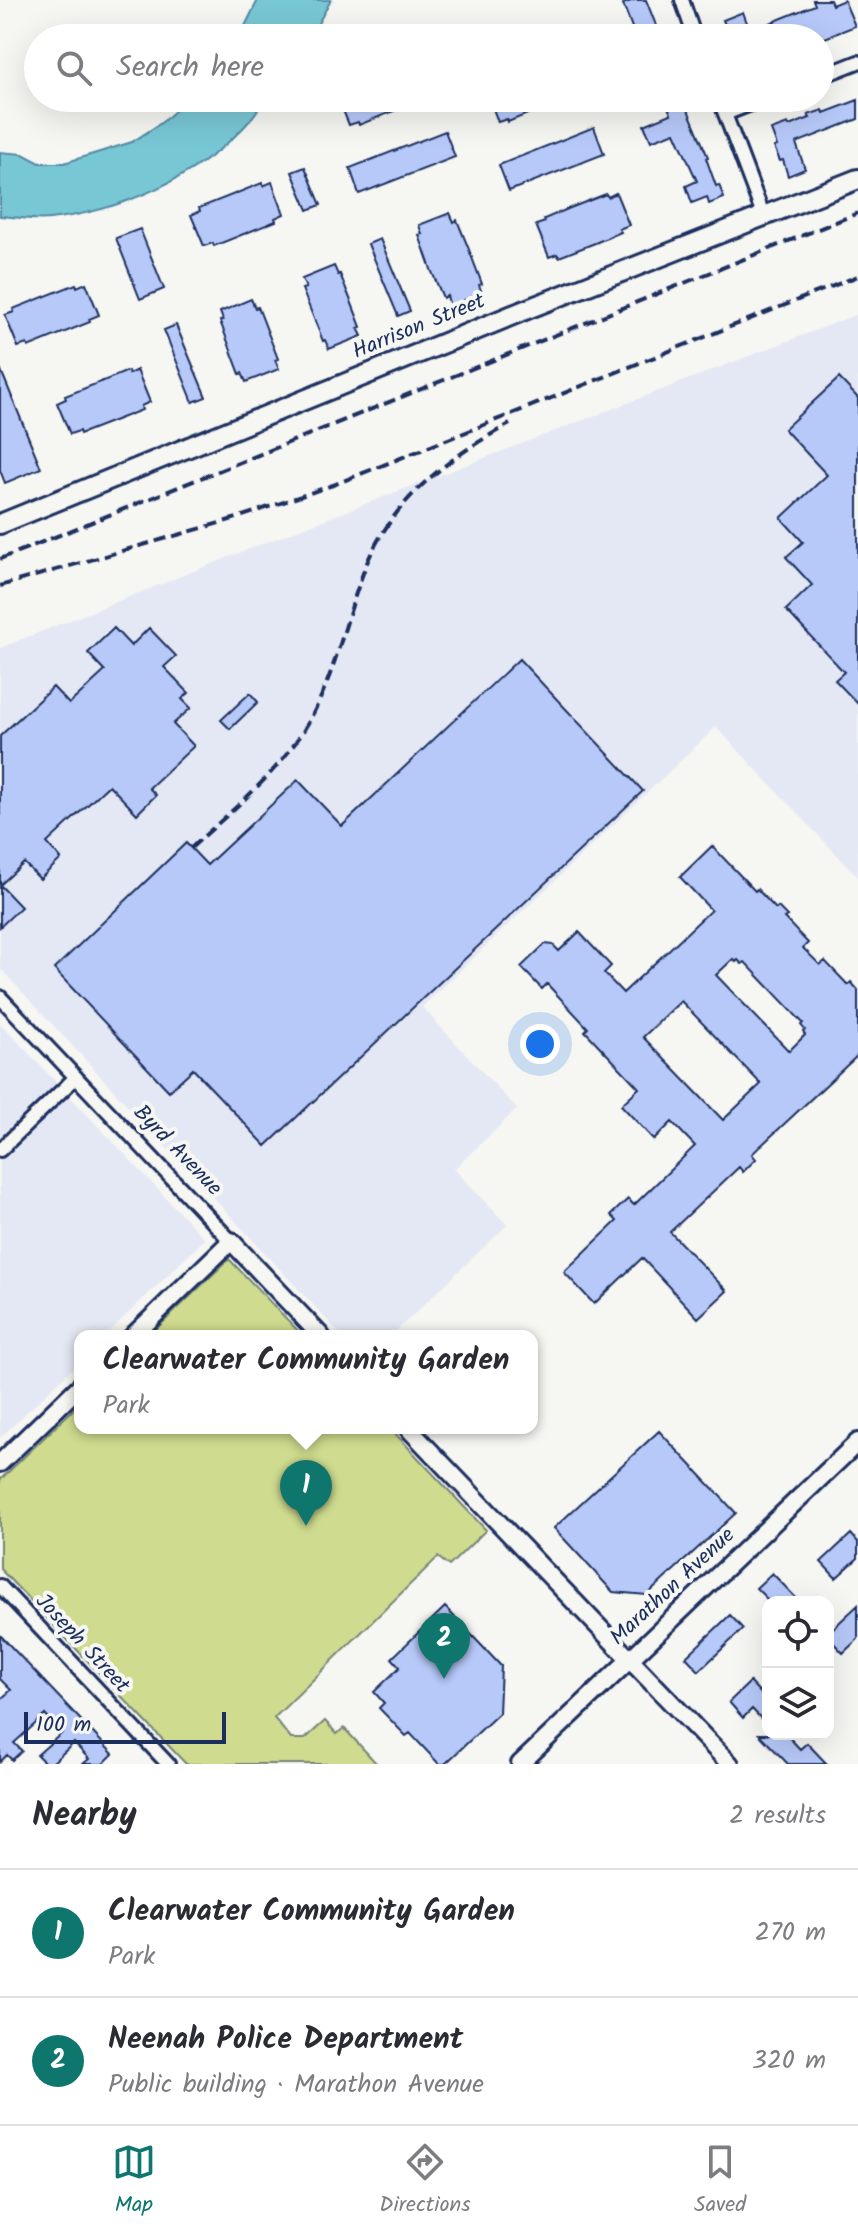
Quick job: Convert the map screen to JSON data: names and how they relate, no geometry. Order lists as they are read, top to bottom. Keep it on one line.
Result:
{"streets":{"main road":["Harrison Street"],"street":["Byrd Avenue","Marathon Avenue","Joseph Street"]},"scale_bar":"100 m","page":{"search":"Search here","popup":["Clearwater Community Garden","Park"],"pins":["1","2"],"scale":"100 m","heading":["Nearby","2 results"],"list":[{"mark":"1","name":"Clearwater Community Garden","note":"Park","value":"270 m"},{"mark":"2","name":"Neenah Police Department","note":"Public building · Marathon Avenue","value":"320 m"}],"nav":["Map","Directions","Saved"]}}
